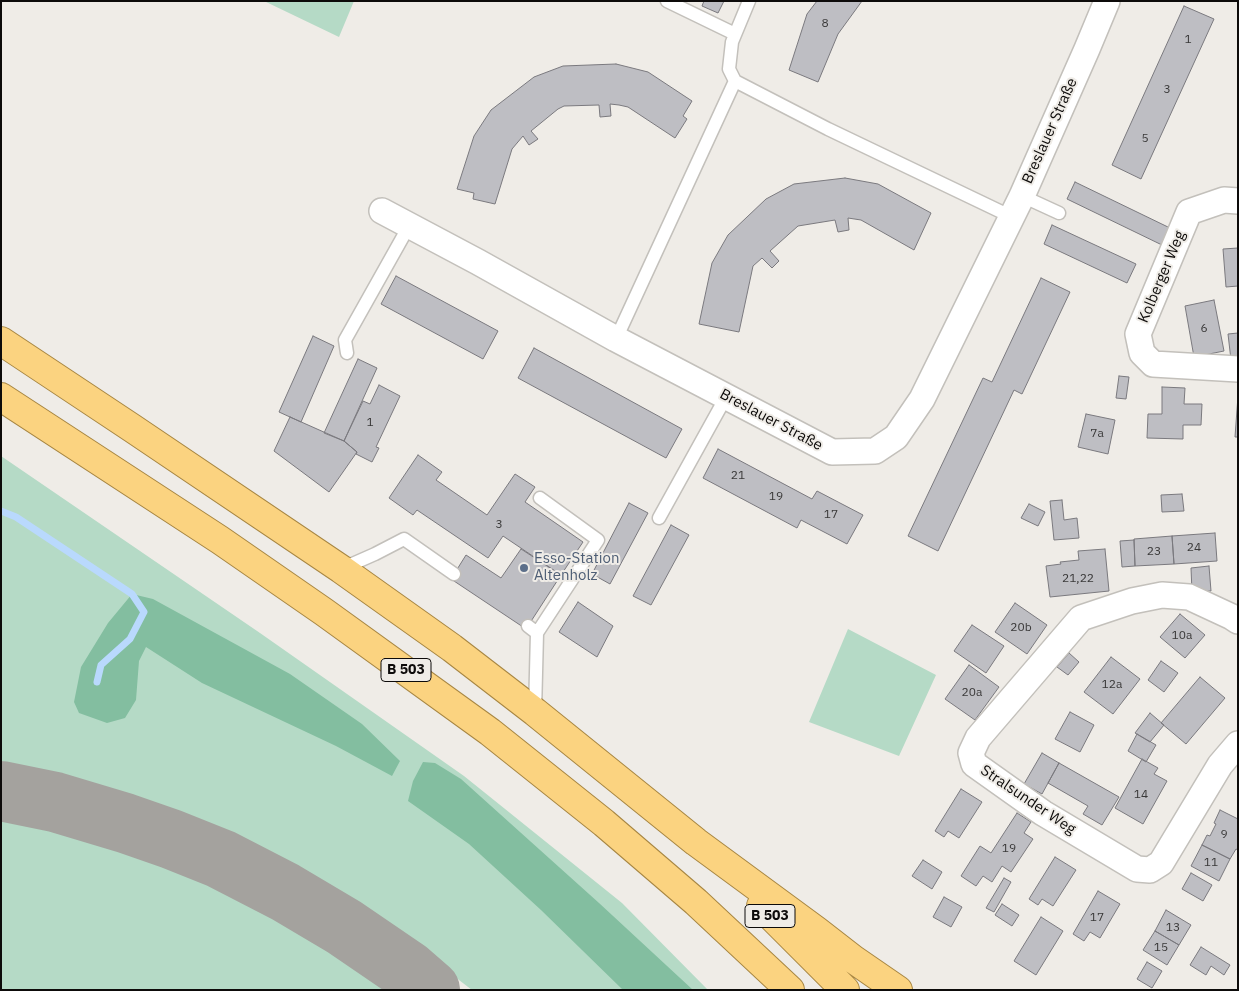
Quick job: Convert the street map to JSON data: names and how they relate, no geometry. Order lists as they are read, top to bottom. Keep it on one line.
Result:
{"streets":{"highway":["B 503"],"street":["Breslauer Straße","Kolberger Weg","Stralsunder Weg"]},"places":["Esso-Station Altenholz"],"house_numbers":["8","1","3","5","6","1","7a","21","19","17","3","24","23","21,22","20b","10a","12a","20a","14","9","19","11","17","13","15"]}
